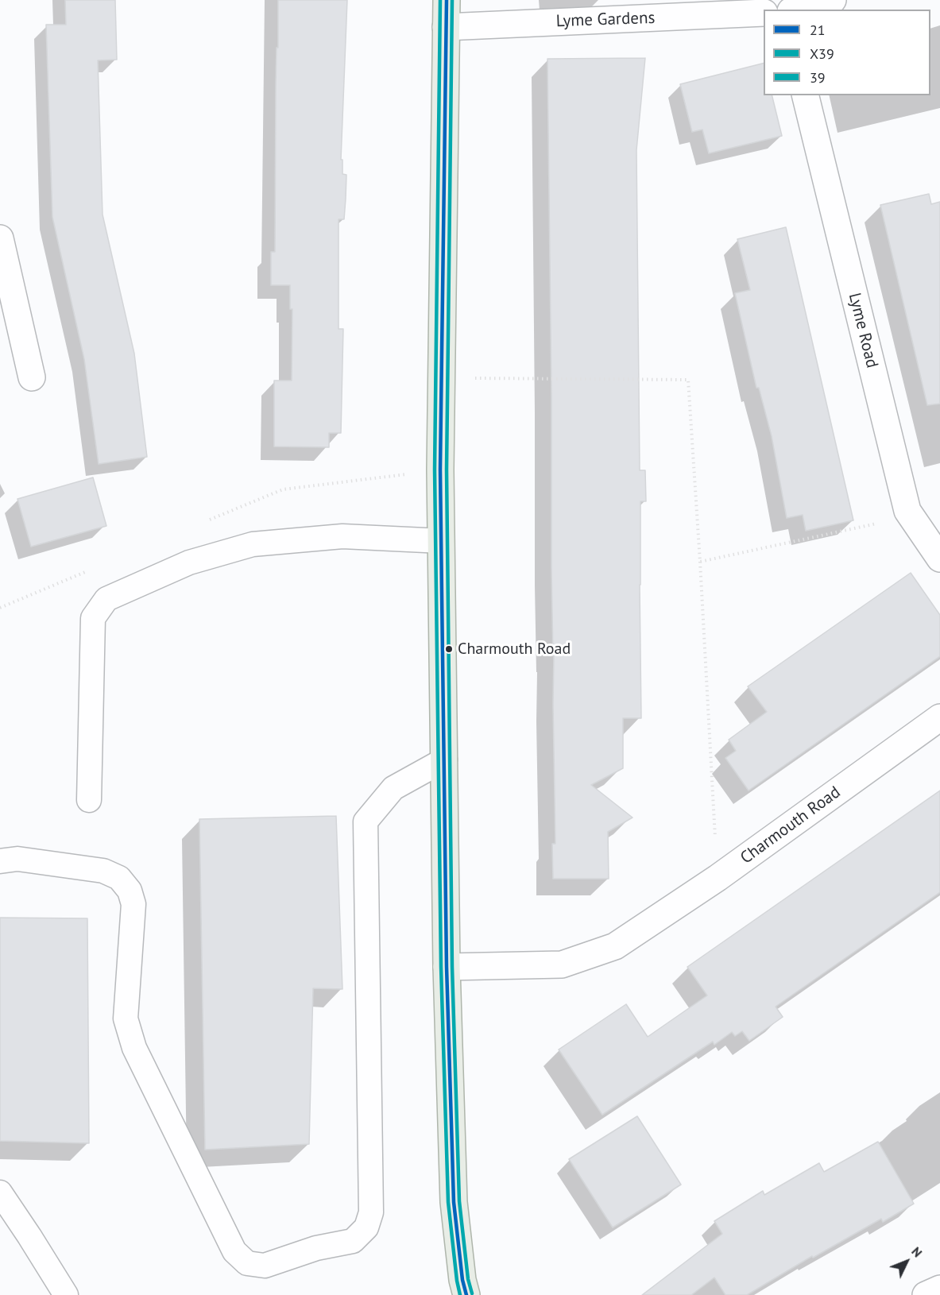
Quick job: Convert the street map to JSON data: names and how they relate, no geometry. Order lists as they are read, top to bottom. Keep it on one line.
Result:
{"streets":{"street":["Lyme Gardens","Lyme Road","Charmouth Road"]},"places":["Charmouth Road"],"lines":["transit line 21","transit line X39","transit line 39"],"legend":["21","X39","39"],"north":"top right"}
